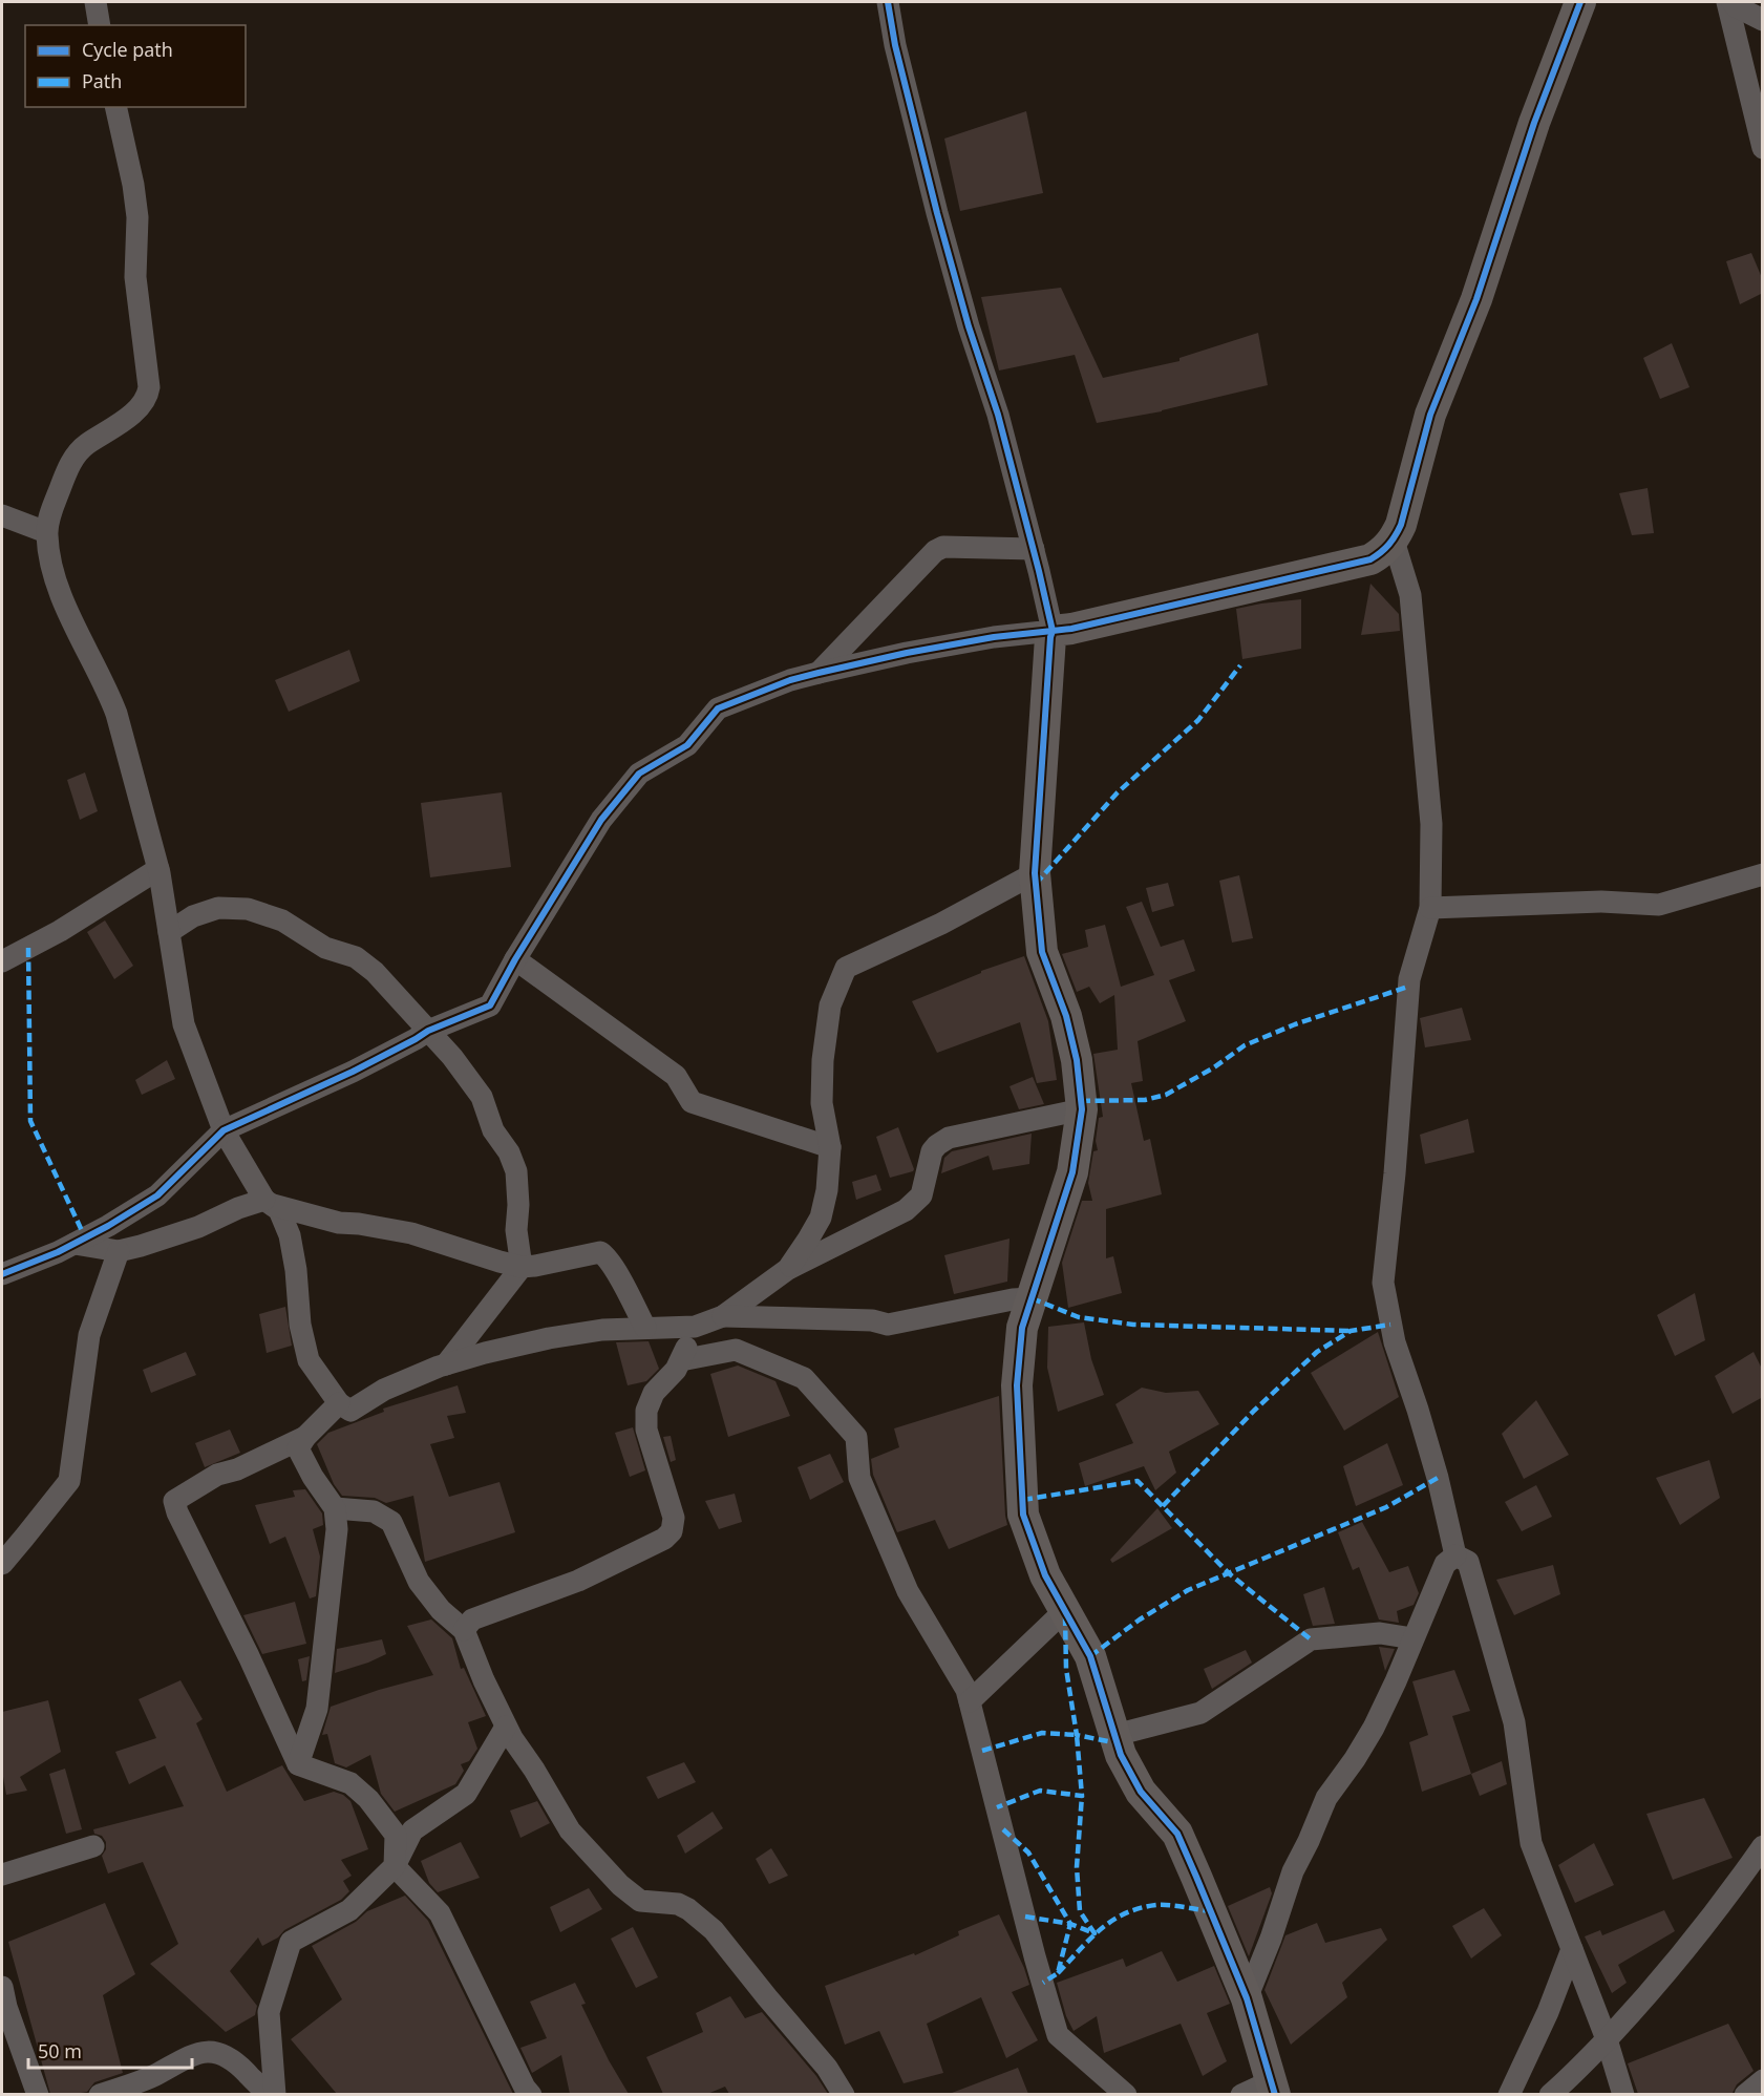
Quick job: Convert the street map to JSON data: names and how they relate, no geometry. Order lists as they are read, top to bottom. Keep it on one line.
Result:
{"legend":["Cycle path","Path"],"scale_bar":"50 m"}
